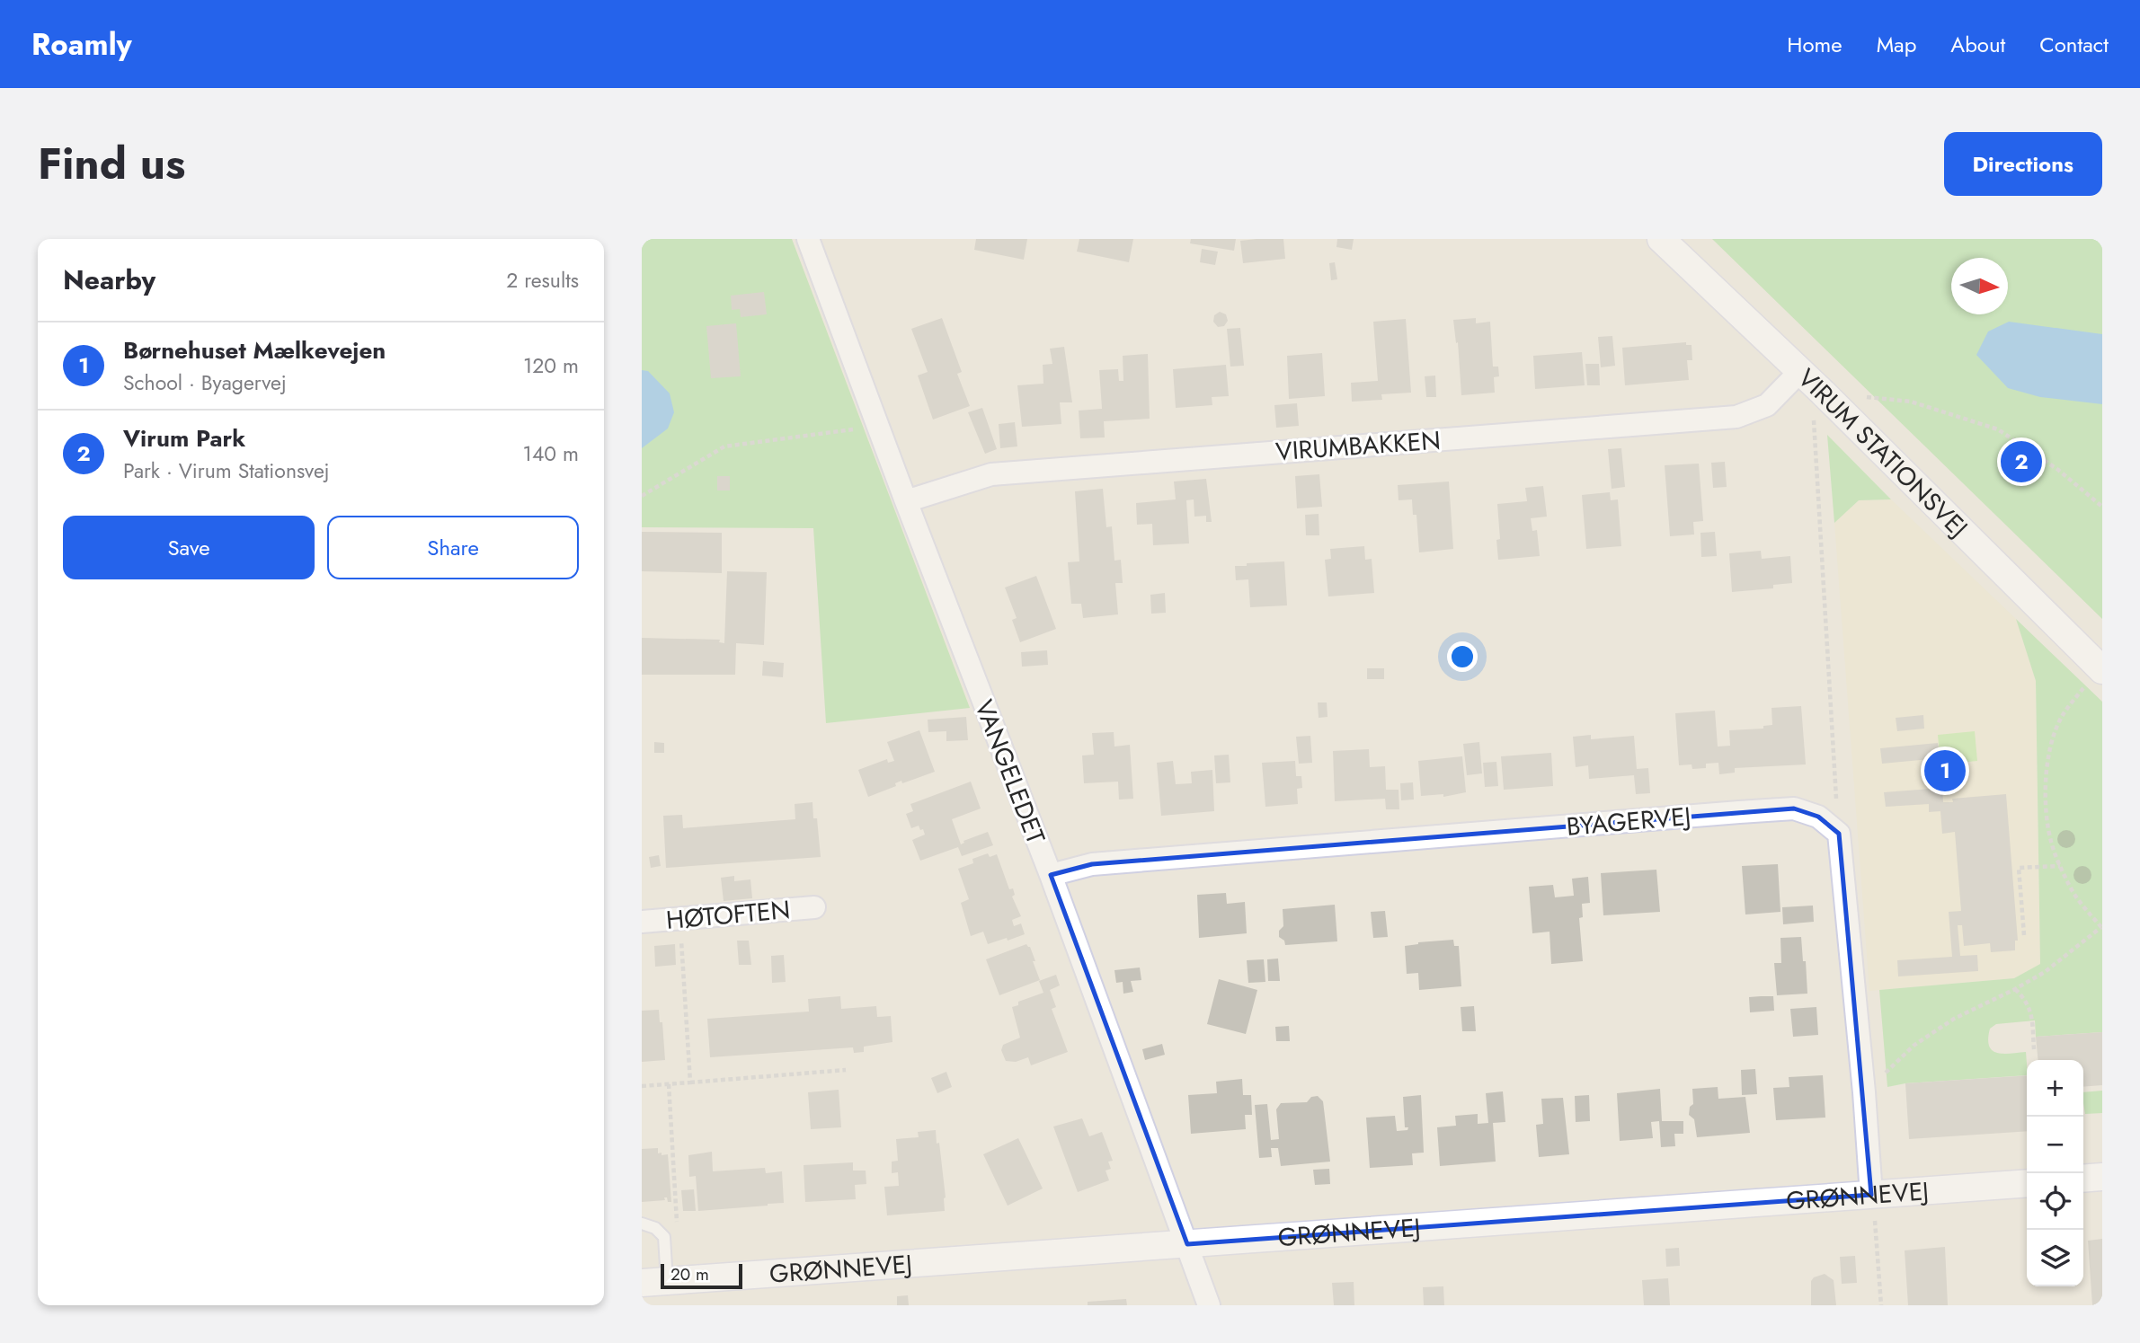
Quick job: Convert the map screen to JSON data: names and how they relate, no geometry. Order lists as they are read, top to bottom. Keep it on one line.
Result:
{"streets":{"street":["VIRUMBAKKEN","VIRUM STATIONSVEJ","VANGELEDET","BYAGERVEJ","HØTOFTEN","GRØNNEVEJ"]},"crossings":[["VIRUMBAKKEN","VIRUM STATIONSVEJ"],["VIRUMBAKKEN","VANGELEDET"],["VANGELEDET","BYAGERVEJ"],["VANGELEDET","GRØNNEVEJ"]],"scale_bar":"20 m","north":"right","page":{"header":"Roamly","nav":["Home","Map","About","Contact"],"title":"Find us","buttons":["Directions",["Save","Share"]],"heading":["Nearby","2 results"],"list":[{"mark":"1","name":"Børnehuset Mælkevejen","note":"School · Byagervej","value":"120 m"},{"mark":"2","name":"Virum Park","note":"Park · Virum Stationsvej","value":"140 m"}],"pins":["2","1"],"map_buttons":["+","−"],"scale":"20 m"}}
